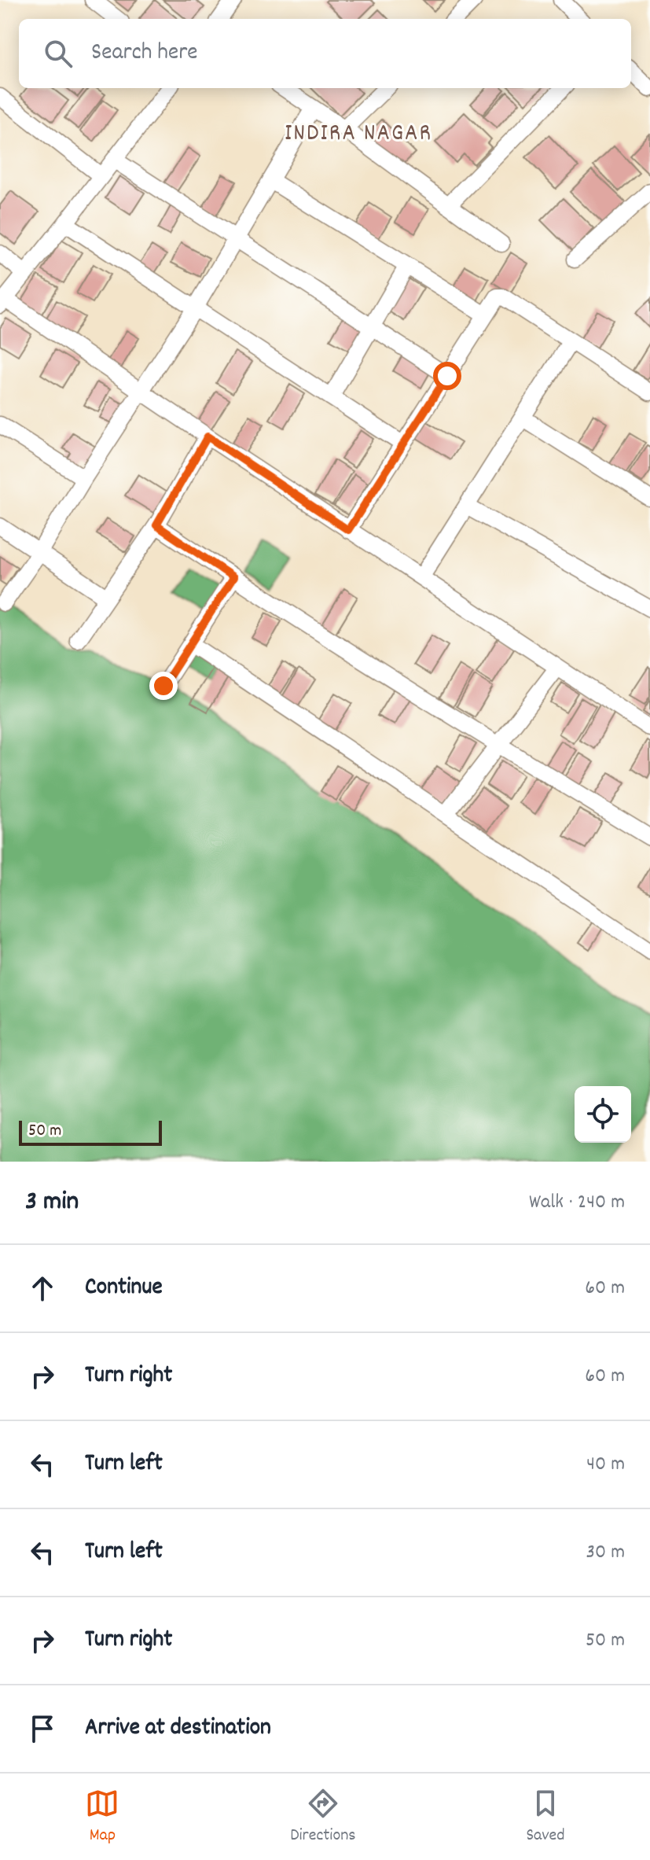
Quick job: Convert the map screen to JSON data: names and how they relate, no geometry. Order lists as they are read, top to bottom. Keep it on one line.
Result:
{"districts":["INDIRA NAGAR"],"scale_bar":"50 m","page":{"search":"Search here","scale":"50 m","heading":["3 min","Walk · 240 m"],"list":[["Continue","60 m"],["Turn right","60 m"],["Turn left","40 m"],["Turn left","30 m"],["Turn right","50 m"],"Arrive at destination"],"nav":["Map","Directions","Saved"]}}
